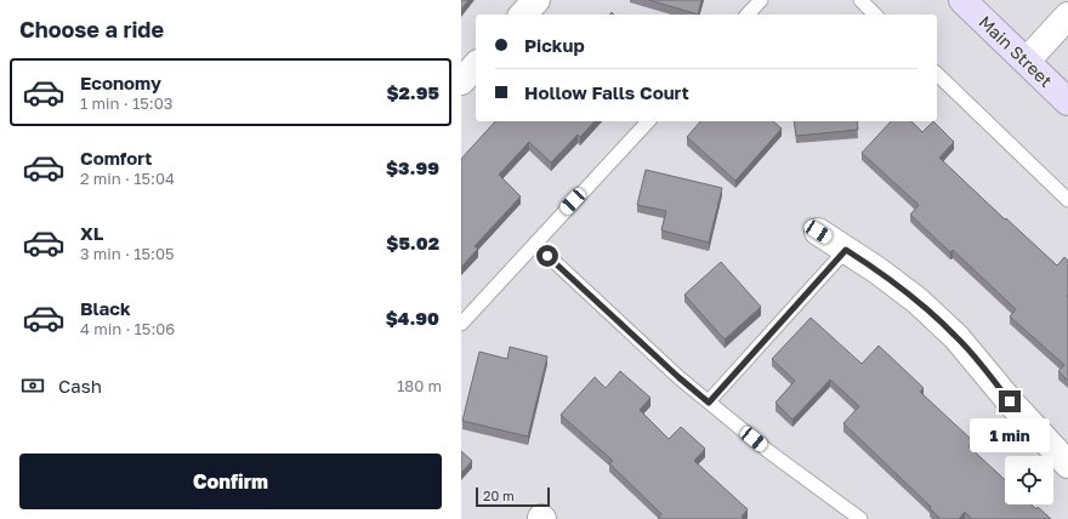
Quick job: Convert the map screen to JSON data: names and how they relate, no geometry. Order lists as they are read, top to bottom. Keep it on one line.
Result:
{"streets":{"main road":["Main Street"]},"scale_bar":"20 m","page":{"heading":"Choose a ride","banner":["Pickup","Hollow Falls Court"],"list":[{"name":"Economy","note":"1 min · 15:03","value":"$2.95"},{"name":"Comfort","note":"2 min · 15:04","value":"$3.99"},{"name":"XL","note":"3 min · 15:05","value":"$5.02"},{"name":"Black","note":"4 min · 15:06","value":"$4.90"}],"pay":["Cash","180 m"],"bubble":"1 min","buttons":"Confirm","scale":"20 m"}}
